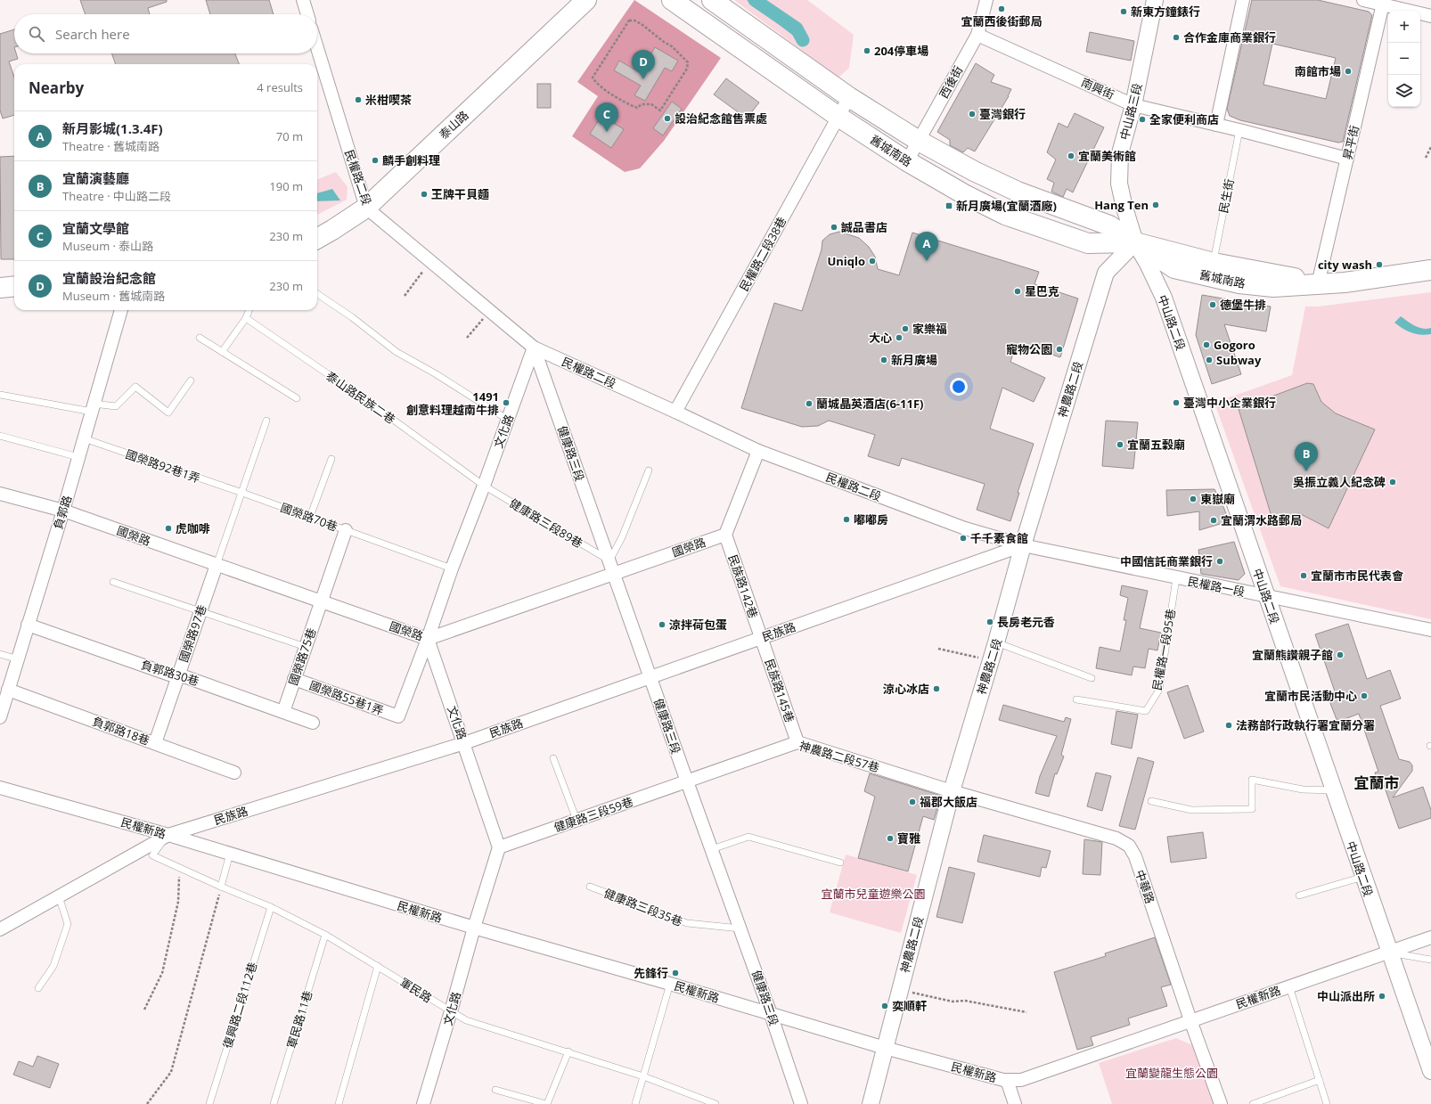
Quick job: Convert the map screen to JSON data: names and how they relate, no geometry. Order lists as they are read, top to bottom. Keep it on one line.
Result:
{"streets":{"main road":["泰山路","舊城南路"],"street":["西後街","南興街","中山路三段","昇平街","民權路二段","民權路二段38巷","中山路二段","神農路二段","文化路","健康路三段","負郭路","國榮路70巷","國榮路","民族路142巷","民權路一段","民族路","國榮路97巷","國榮路75巷","負郭路30巷","民族路145巷","國榮路55巷1弄","負郭路18巷","神農路二段57巷","健康路三段59巷","民權新路","中華路"],"lane":["民生街","泰山路民族二巷","國榮路92巷1弄","健康路三段89巷","民權路一段95巷","健康路三段35巷","軍民路","復興路二段112巷","軍民路11巷"]},"crossings":[["西後街","南興街"],["西後街","舊城南路"],["南興街","中山路三段"],["南興街","昇平街"],["南興街","民生街"],["中山路三段","舊城南路"],["中山路三段","中山路二段"],["中山路三段","神農路二段"],["泰山路","民權路二段"],["昇平街","舊城南路"],["舊城南路","民生街"],["舊城南路","民權路二段38巷"],["舊城南路","中山路二段"],["舊城南路","神農路二段"],["民權路二段","民權路二段38巷"],["民權路二段","神農路二段"],["民權路二段","文化路"],["民權路二段","健康路三段"],["民權路二段","民權路一段"],["民權路二段","民族路"],["中山路二段","神農路二段"],["中山路二段","民權路一段"],["中山路二段","民權新路"],["神農路二段","民權路一段"],["神農路二段","民族路"],["神農路二段","神農路二段57巷"],["神農路二段","民權新路"],["神農路二段","中華路"],["泰山路民族二巷","文化路"],["泰山路民族二巷","健康路三段89巷"],["文化路","健康路三段"],["文化路","健康路三段89巷"],["文化路","國榮路"],["文化路","民族路"],["文化路","國榮路55巷1弄"],["文化路","健康路三段59巷"],["文化路","民權新路"],["文化路","軍民路"],["健康路三段","健康路三段89巷"],["健康路三段","國榮路"],["健康路三段","民族路"],["健康路三段","神農路二段57巷"],["健康路三段","健康路三段59巷"],["健康路三段","民權新路"],["健康路三段","健康路三段35巷"],["國榮路92巷1弄","負郭路"],["國榮路92巷1弄","國榮路70巷"],["負郭路","國榮路"],["負郭路","負郭路30巷"],["負郭路","負郭路18巷"],["國榮路70巷","國榮路"],["國榮路70巷","國榮路75巷"],["國榮路","民族路142巷"],["國榮路","國榮路97巷"],["國榮路","國榮路75巷"],["國榮路","國榮路55巷1弄"],["民族路142巷","民族路"],["民族路142巷","民族路145巷"],["民權路一段","民族路"],["民權路一段","民權路一段95巷"],["民族路","民族路145巷"],["民族路","民權新路"],["民族路","軍民路"],["國榮路97巷","負郭路30巷"],["國榮路97巷","負郭路18巷"],["國榮路75巷","負郭路30巷"],["國榮路75巷","國榮路55巷1弄"],["民族路145巷","神農路二段57巷"],["神農路二段57巷","健康路三段59巷"],["神農路二段57巷","中華路"],["民權新路","中華路"],["民權新路","軍民路"],["軍民路","復興路二段112巷"],["軍民路","軍民路11巷"]],"districts":["宜蘭市"],"parks":["宜蘭市兒童遊樂公園","宜蘭變龍生態公園"],"places":{"other":["宜蘭西後街郵局","新東方鐘錶行","合作金庫商業銀行","204停車場","南館市場","米柑喫茶","臺灣銀行","設治紀念館售票處","全家便利商店","宜蘭美術館","麟手創料理","王牌干貝麵","Hang Ten","誠品書店","Uniqlo","city wash","星巴克","德堡牛排","家樂福","大心","Gogoro","寵物公園","新月廣場","Subway","1491 創意料理越南牛排","臺灣中小企業銀行","蘭城晶英酒店(6-11F)","宜蘭五穀廟","吳振立義人紀念碑","東嶽廟","嘟嘟房","宜蘭渭水路郵局","虎咖啡","千千素食館","中國信託商業銀行","宜蘭市市民代表會","長房老元香","涼拌荷包蛋","宜蘭熊讚親子館","涼心冰店","宜蘭市民活動中心","法務部行政執行署宜蘭分署","福郡大飯店","寶雅","先鋒行","中山派出所","奕順軒"],"transit":["新月廣場(宜蘭酒廠)"]},"page":{"map_buttons":["+","−"],"search":"Search here","pins":["D","C","A","B"],"heading":["Nearby","4 results"],"list":[{"mark":"A","name":"新月影城(1.3.4F)","note":"Theatre · 舊城南路","value":"70 m"},{"mark":"B","name":"宜蘭演藝廳","note":"Theatre · 中山路二段","value":"190 m"},{"mark":"C","name":"宜蘭文學館","note":"Museum · 泰山路","value":"230 m"},{"mark":"D","name":"宜蘭設治紀念館","note":"Museum · 舊城南路","value":"230 m"}]}}
